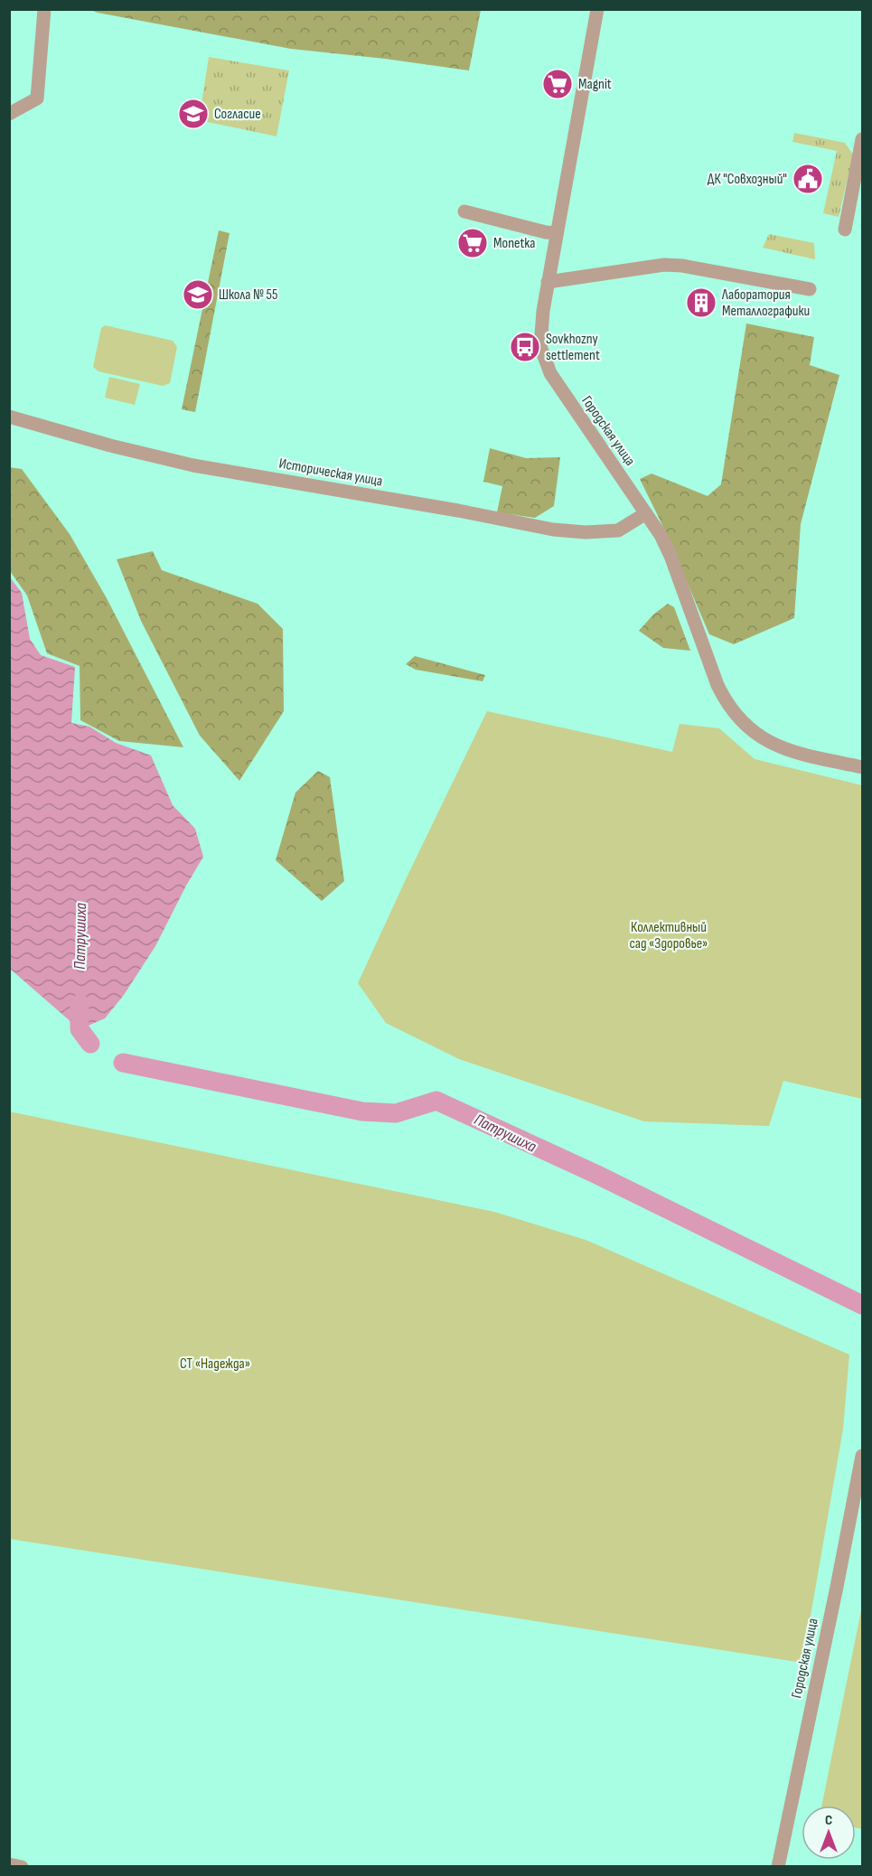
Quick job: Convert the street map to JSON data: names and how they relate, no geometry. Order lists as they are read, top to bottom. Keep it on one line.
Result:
{"streets":{"street":["Городская улица","Историческая улица"]},"crossings":[["Городская улица","Историческая улица"]],"water":["Патрушиха"],"parks":["Коллективный сад «Здоровье»","СТ «Надежда»"],"places":{"supermarket":["Magnit","Monetka"],"school or university":["Согласие","Школа № 55"],"public building":["ДК \"Совхозный\""],"building":["Лаборатория Металлографики"],"bus stop":["Sovkhozny settlement"]},"north":"top"}
